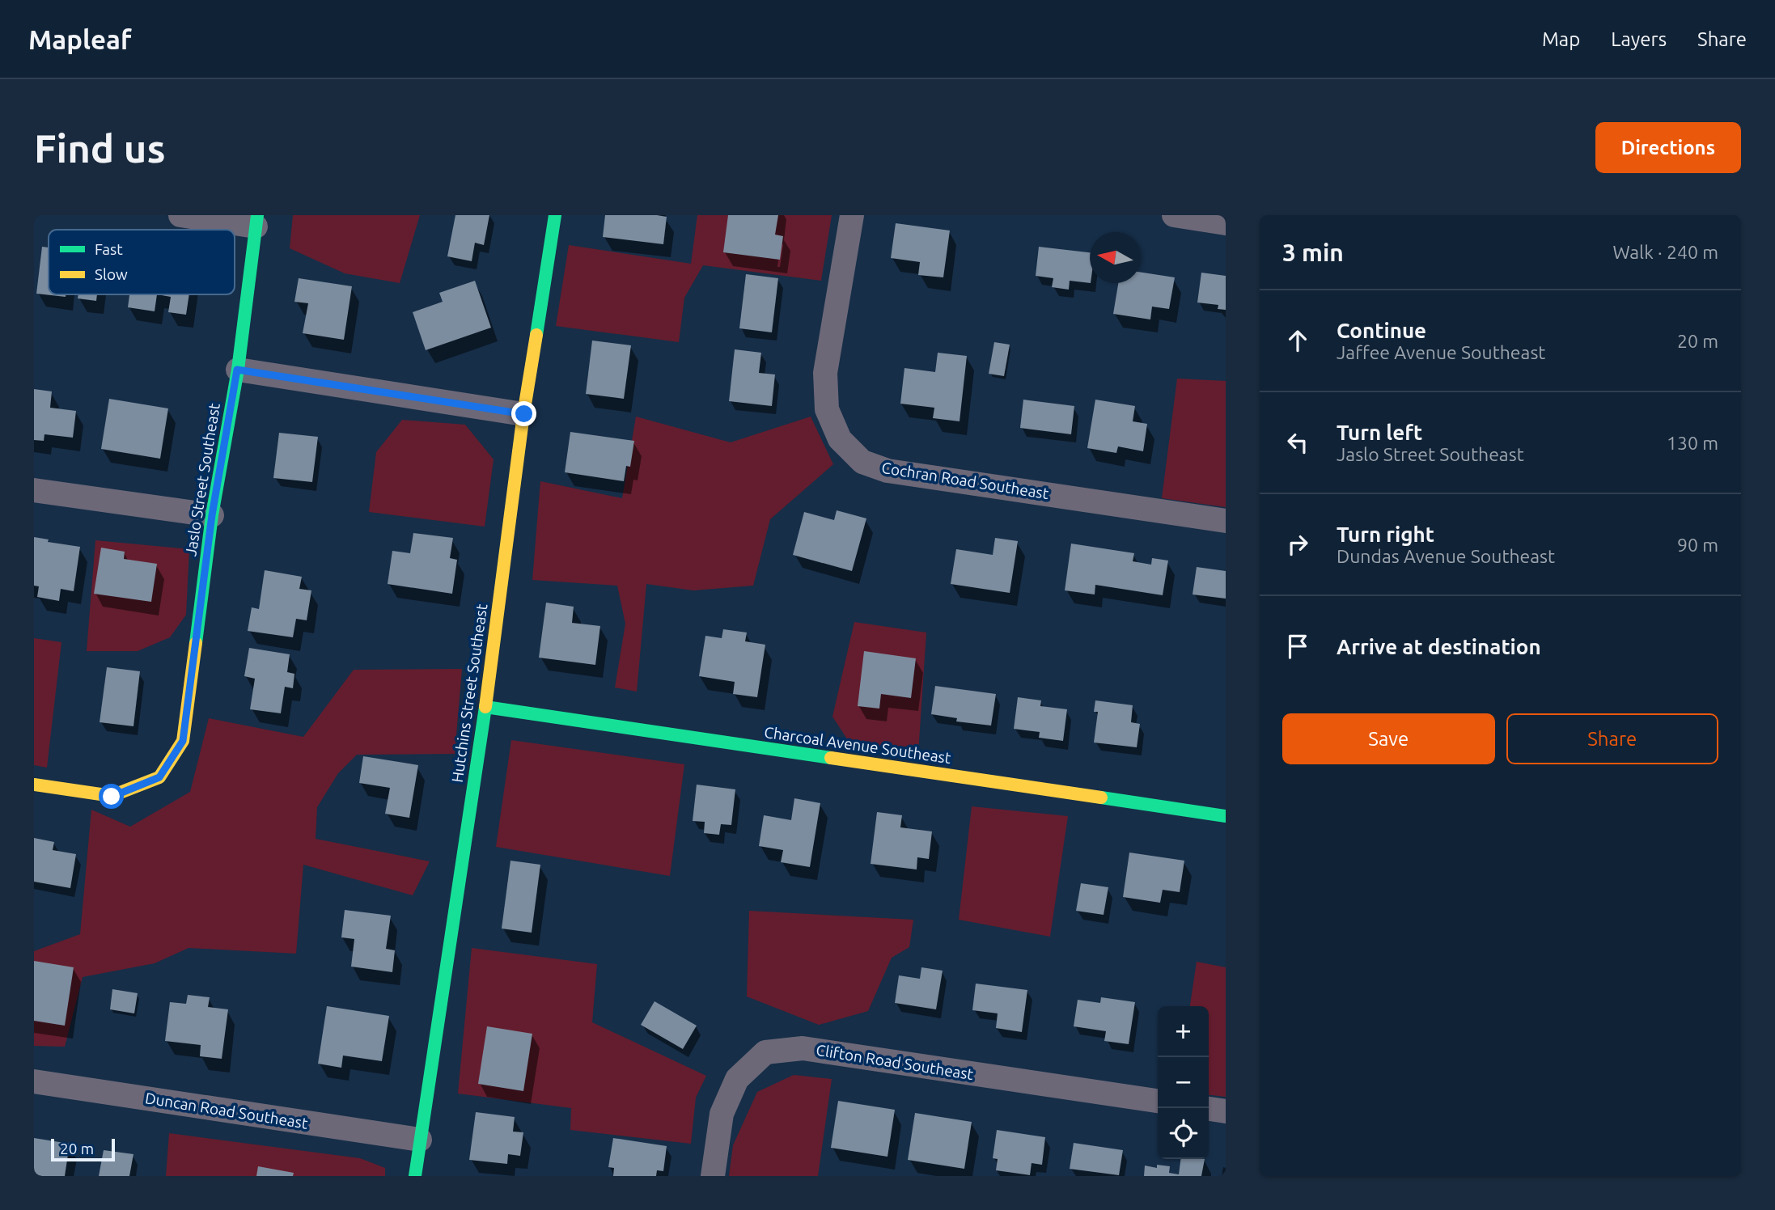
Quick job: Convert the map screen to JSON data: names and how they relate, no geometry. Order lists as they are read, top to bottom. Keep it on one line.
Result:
{"streets":{"street":["Jaslo Street Southeast","Cochran Road Southeast","Hutchins Street Southeast","Charcoal Avenue Southeast","Clifton Road Southeast","Duncan Road Southeast"]},"crossings":[["Hutchins Street Southeast","Charcoal Avenue Southeast"],["Hutchins Street Southeast","Duncan Road Southeast"]],"legend":["Fast","Slow"],"scale_bar":"20 m","north":"left","page":{"header":"Mapleaf","nav":["Map","Layers","Share"],"buttons":["Directions",["Save","Share"]],"title":"Find us","heading":["3 min","Walk · 240 m"],"list":[["Continue","Jaffee Avenue Southeast","20 m"],["Turn left","Jaslo Street Southeast","130 m"],["Turn right","Dundas Avenue Southeast","90 m"],"Arrive at destination"],"map_buttons":["+","−"],"scale":"20 m"}}
